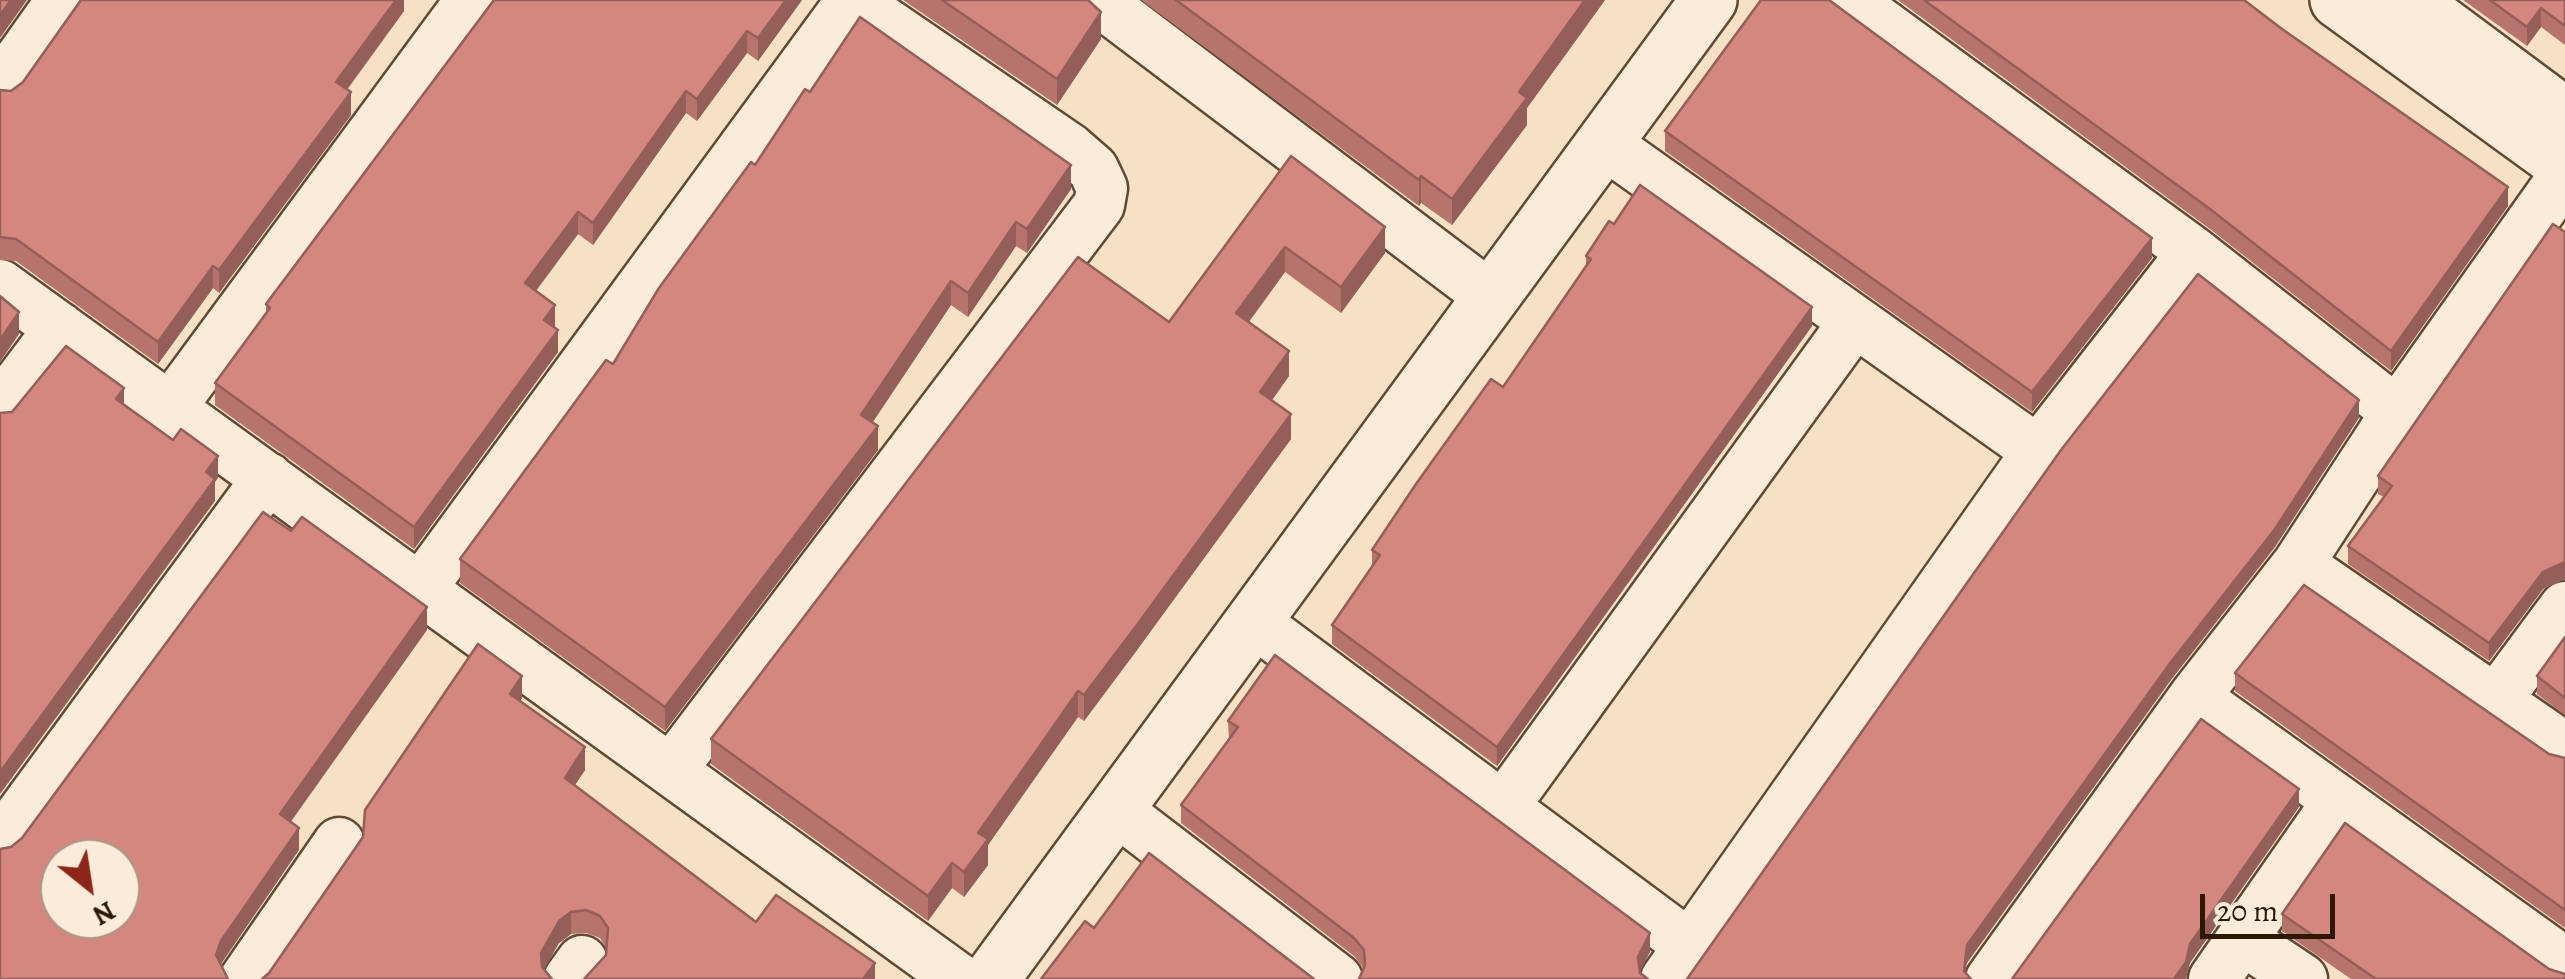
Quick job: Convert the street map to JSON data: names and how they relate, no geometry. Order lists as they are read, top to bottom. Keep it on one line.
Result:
{"scale_bar":"20 m","north":"bottom right"}
